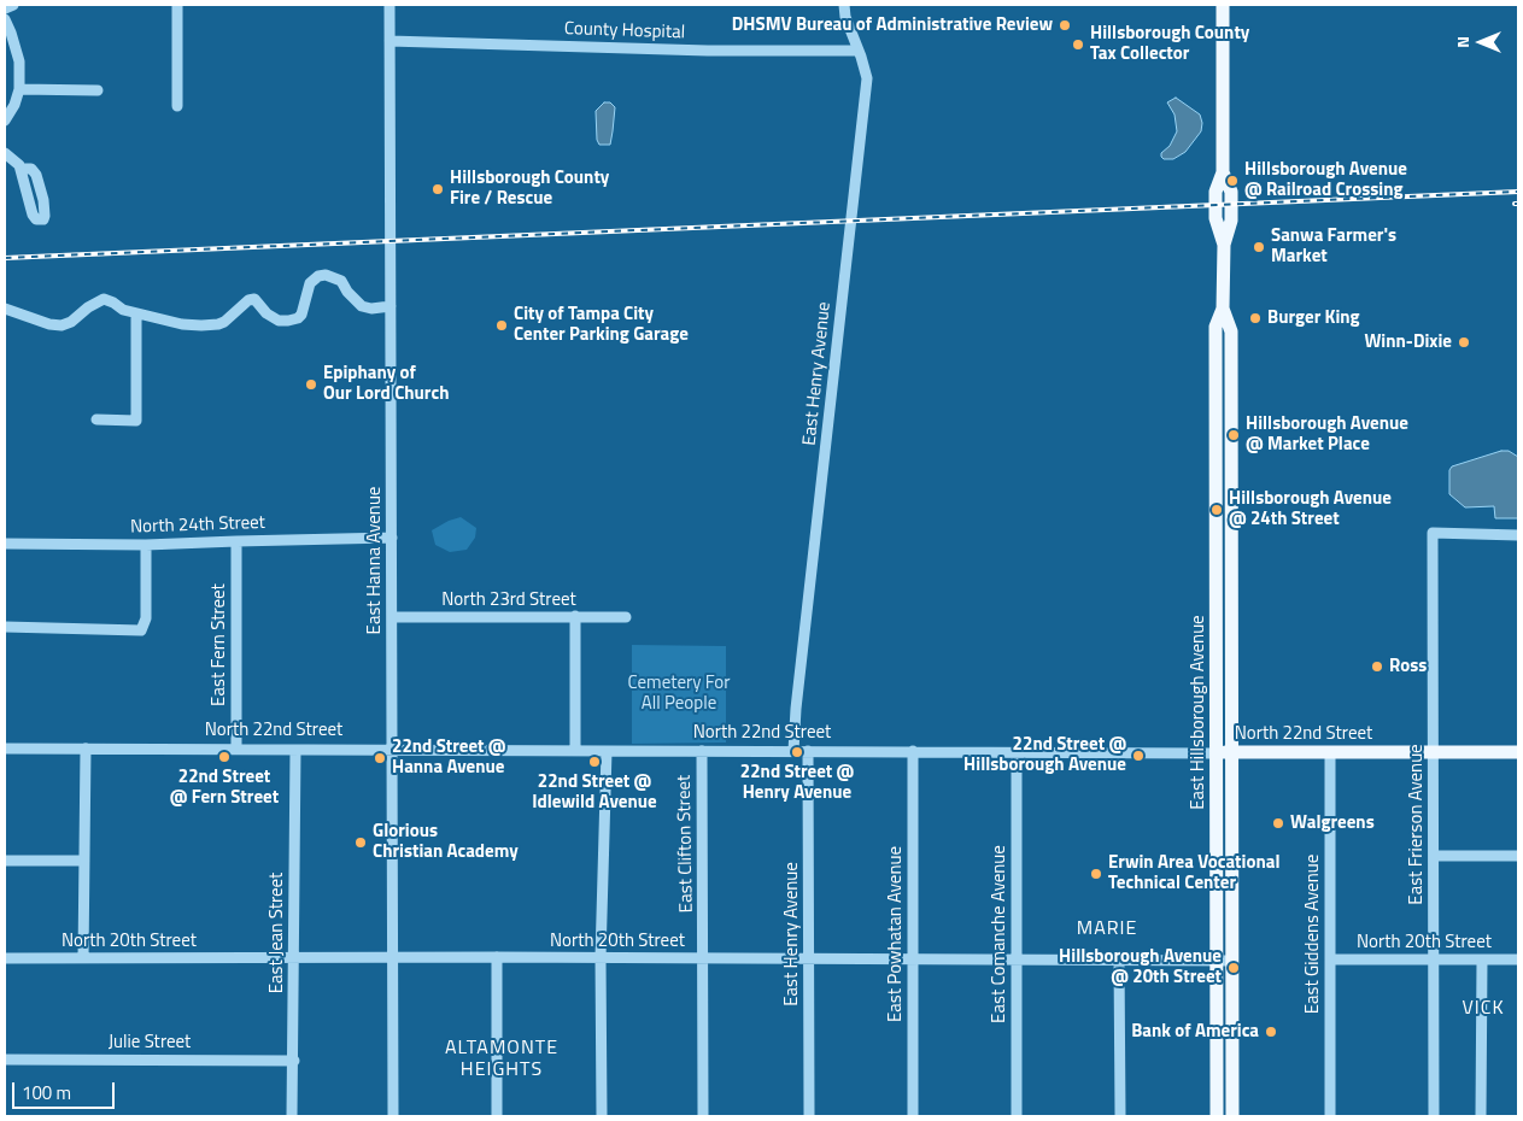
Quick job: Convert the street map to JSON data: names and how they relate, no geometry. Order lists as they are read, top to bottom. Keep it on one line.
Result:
{"streets":{"main road":["East Hillsborough Avenue","North 22nd Street"],"street":["County Hospital","East Henry Avenue","North 24th Street","East Hanna Avenue","North 23rd Street","East Fern Street","East Frierson Avenue","East Clifton Street","East Jean Street","East Powhatan Avenue","East Comanche Avenue","East Giddens Avenue","North 20th Street","Julie Street"]},"crossings":[["County Hospital","East Henry Avenue"],["County Hospital","East Hanna Avenue"],["East Henry Avenue","North 22nd Street"],["East Henry Avenue","North 20th Street"],["North 24th Street","East Hanna Avenue"],["North 24th Street","East Fern Street"],["East Hanna Avenue","North 23rd Street"],["East Hanna Avenue","North 22nd Street"],["East Hanna Avenue","North 20th Street"],["East Fern Street","North 22nd Street"],["East Hillsborough Avenue","North 22nd Street"],["East Hillsborough Avenue","North 20th Street"],["North 22nd Street","East Frierson Avenue"],["North 22nd Street","East Clifton Street"],["North 22nd Street","East Jean Street"],["North 22nd Street","East Powhatan Avenue"],["North 22nd Street","East Comanche Avenue"],["North 22nd Street","East Giddens Avenue"],["East Frierson Avenue","North 20th Street"],["East Clifton Street","North 20th Street"],["East Jean Street","North 20th Street"],["East Jean Street","Julie Street"],["East Powhatan Avenue","North 20th Street"],["East Comanche Avenue","North 20th Street"],["East Giddens Avenue","North 20th Street"]],"districts":["MARIE","VICK","ALTAMONTE HEIGHTS"],"parks":["Cemetery For All People"],"places":["DHSMV Bureau of Administrative Review","Hillsborough County Tax Collector","Hillsborough Avenue @ Railroad Crossing","Hillsborough County Fire / Rescue","Sanwa Farmer's Market","Burger King","City of Tampa City Center Parking Garage","Winn-Dixie","Epiphany of Our Lord Church","Hillsborough Avenue @ Market Place","Hillsborough Avenue @ 24th Street","Ross","22nd Street @ Henry Avenue","22nd Street @ Hillsborough Avenue","22nd Street @ Fern Street","22nd Street @ Hanna Avenue","22nd Street @ Idlewild Avenue","Walgreens","Glorious Christian Academy","Erwin Area Vocational Technical Center","Hillsborough Avenue @ 20th Street","Bank of America"],"scale_bar":"100 m","north":"left"}
